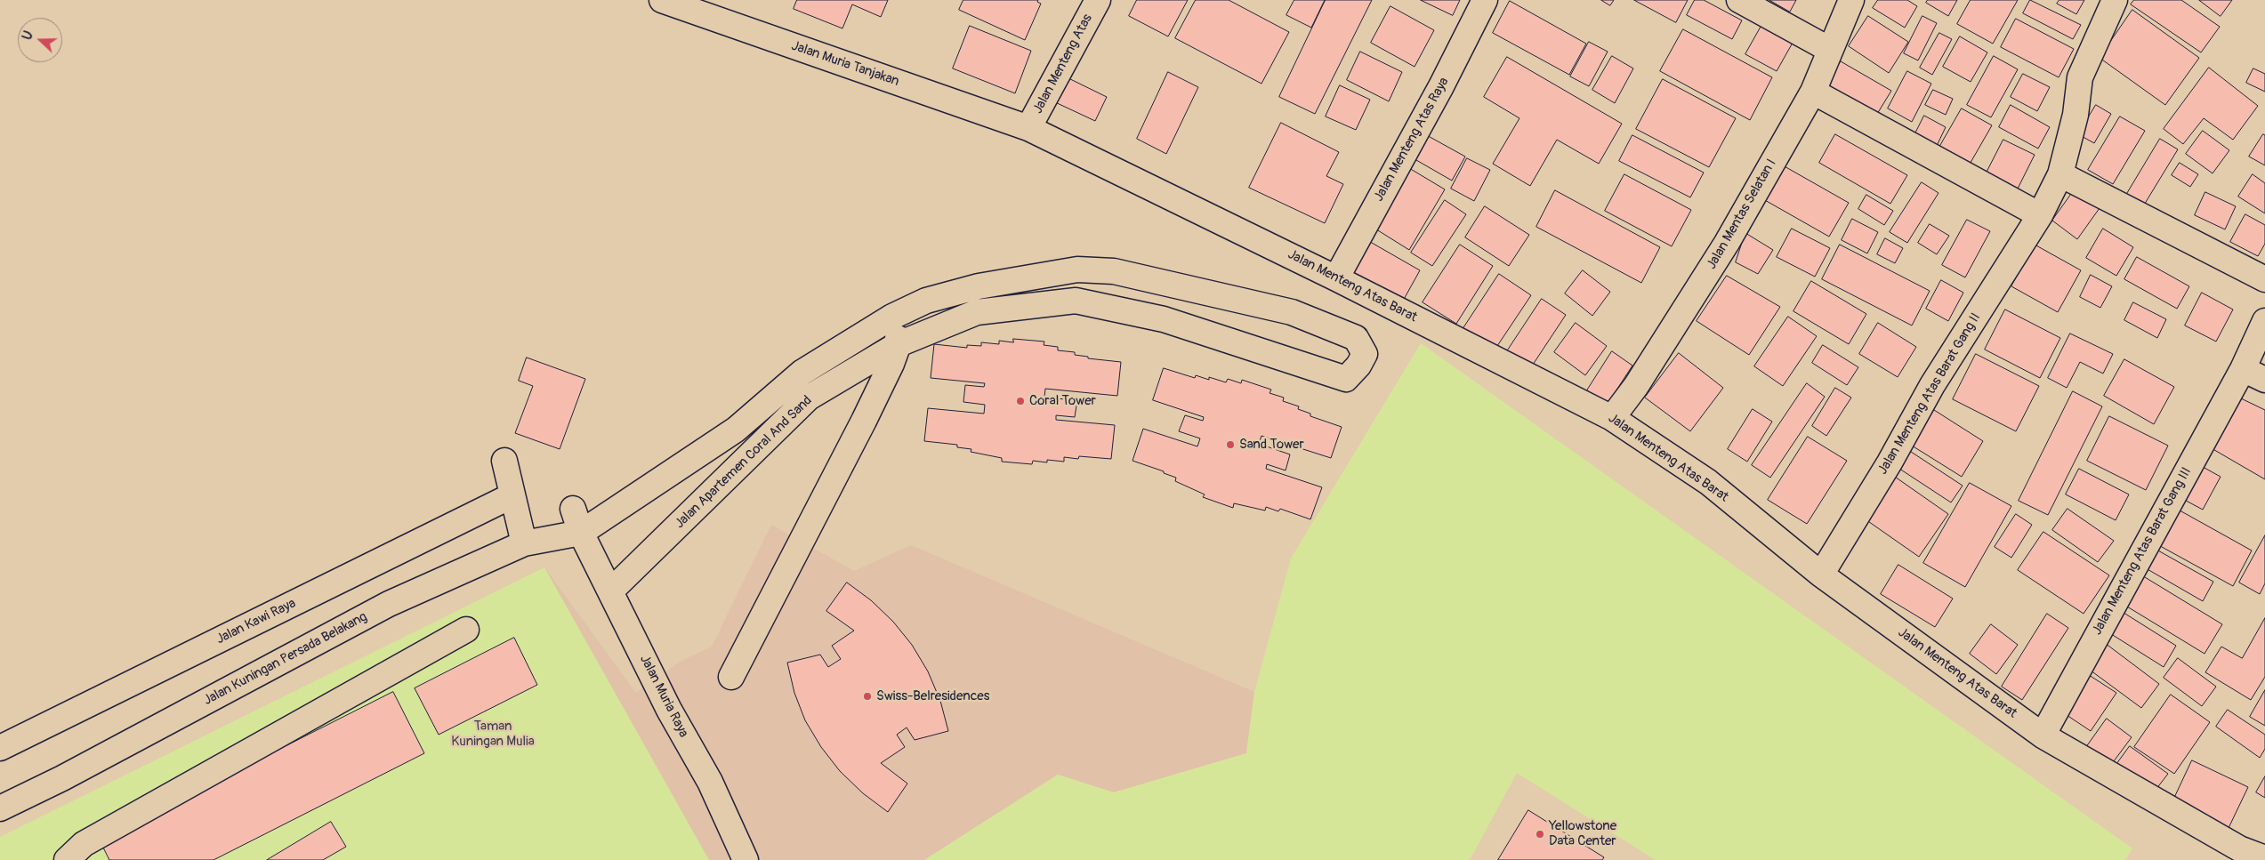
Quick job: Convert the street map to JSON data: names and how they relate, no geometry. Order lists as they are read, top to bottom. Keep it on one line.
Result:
{"streets":{"street":["Jalan Muria Tanjakan","Jalan Menteng Atas","Jalan Menteng Atas Raya","Jalan Mentas Selatan I","Jalan Menteng Atas Barat","Jalan Menteng Atas Barat Gang II","Jalan Apartemen Coral And Sand","Jalan Menteng Atas Barat Gang III","Jalan Kawi Raya","Jalan Kuningan Persada Belakang","Jalan Muria Raya"]},"crossings":[["Jalan Muria Tanjakan","Jalan Menteng Atas"],["Jalan Muria Tanjakan","Jalan Menteng Atas Barat"],["Jalan Menteng Atas","Jalan Menteng Atas Barat"],["Jalan Menteng Atas Raya","Jalan Menteng Atas Barat"],["Jalan Mentas Selatan I","Jalan Menteng Atas Barat"],["Jalan Menteng Atas Barat","Jalan Menteng Atas Barat Gang II"],["Jalan Menteng Atas Barat","Jalan Menteng Atas Barat Gang III"],["Jalan Apartemen Coral And Sand","Jalan Kuningan Persada Belakang"],["Jalan Apartemen Coral And Sand","Jalan Muria Raya"],["Jalan Kuningan Persada Belakang","Jalan Muria Raya"]],"parks":["Taman Kuningan Mulia"],"places":["Coral Tower","Sand Tower","Swiss-Belresidences","Yellowstone Data Center"],"north":"left"}
